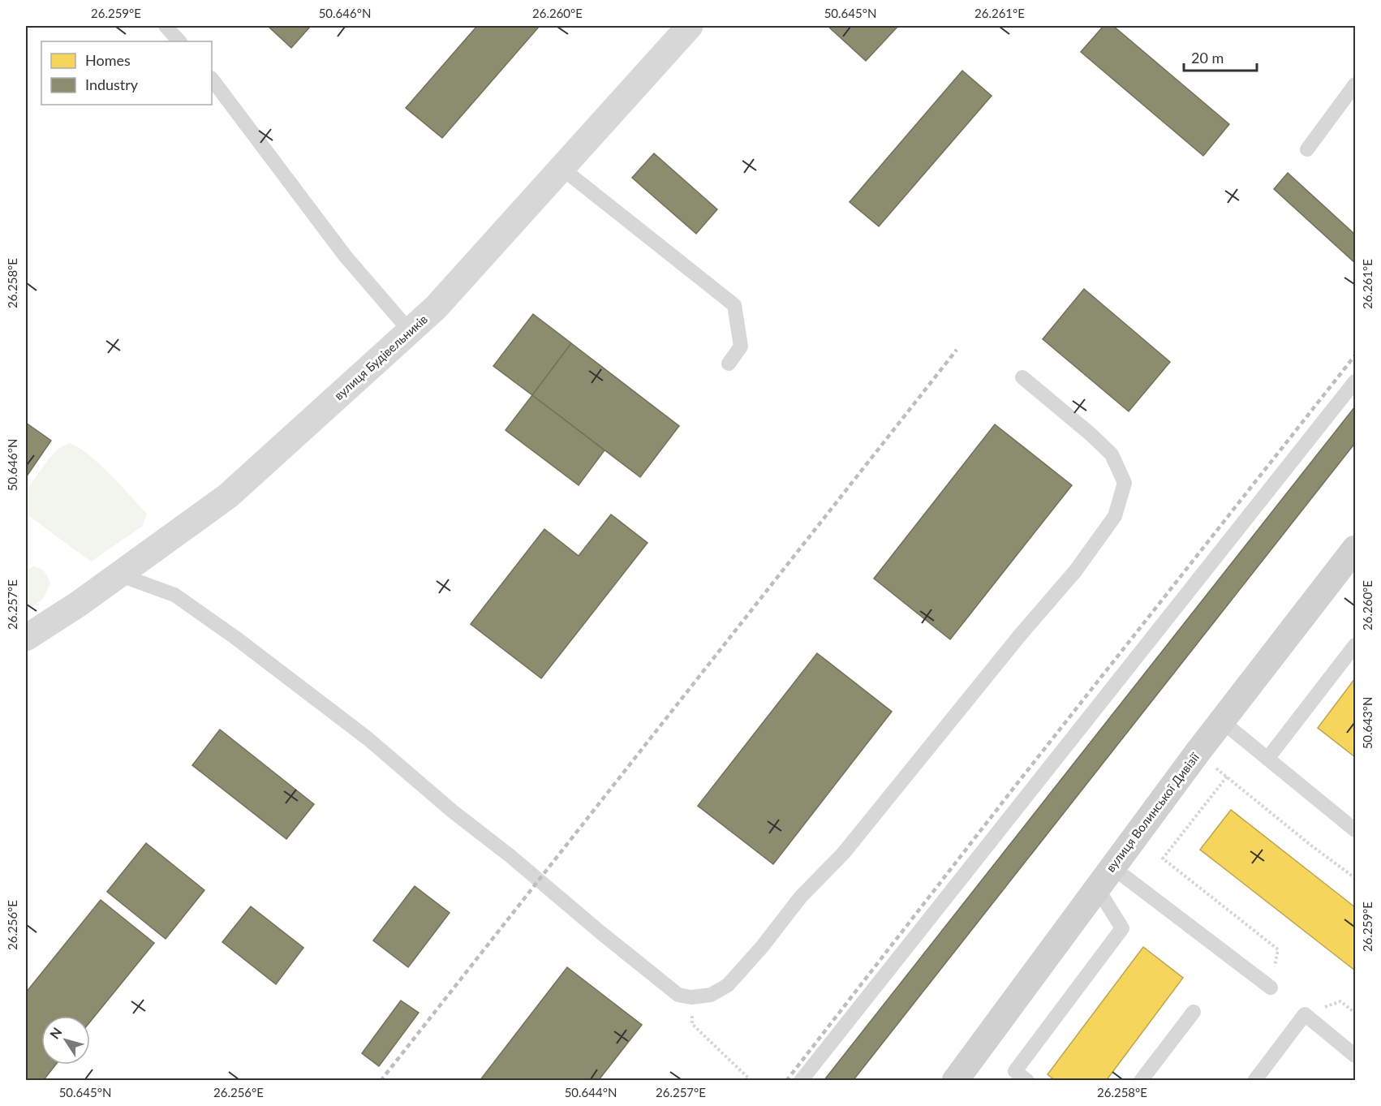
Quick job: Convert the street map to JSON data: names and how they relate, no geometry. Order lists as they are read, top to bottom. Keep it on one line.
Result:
{"streets":{"street":["вулиця Будівельників","вулиця Волинської Дивізії"]},"legend":["Homes","Industry"],"scale_bar":"20 m","north":"top left","coordinates":["26.259°E","50.646°N","26.260°E","50.645°N","26.261°E","26.258°E","26.257°E","50.643°N","26.256°E","50.644°N"]}
